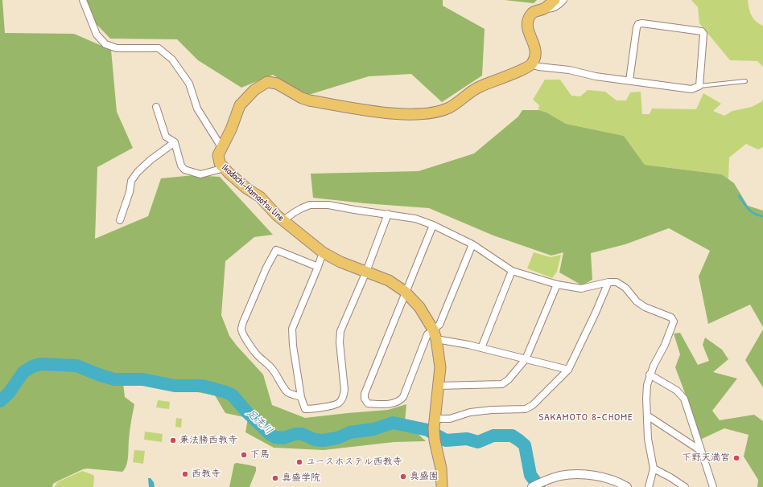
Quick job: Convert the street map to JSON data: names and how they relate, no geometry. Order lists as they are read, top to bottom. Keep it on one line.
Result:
{"streets":{"main road":["Ikadachi-Hamaotsu line"]},"districts":["SAKAMOTO 8-CHOME"],"water":["足洗川"],"places":["兼法勝西教寺","下馬","下野天満宮","ユースホステル西教寺","西教寺","真盛園","真盛学院"]}
